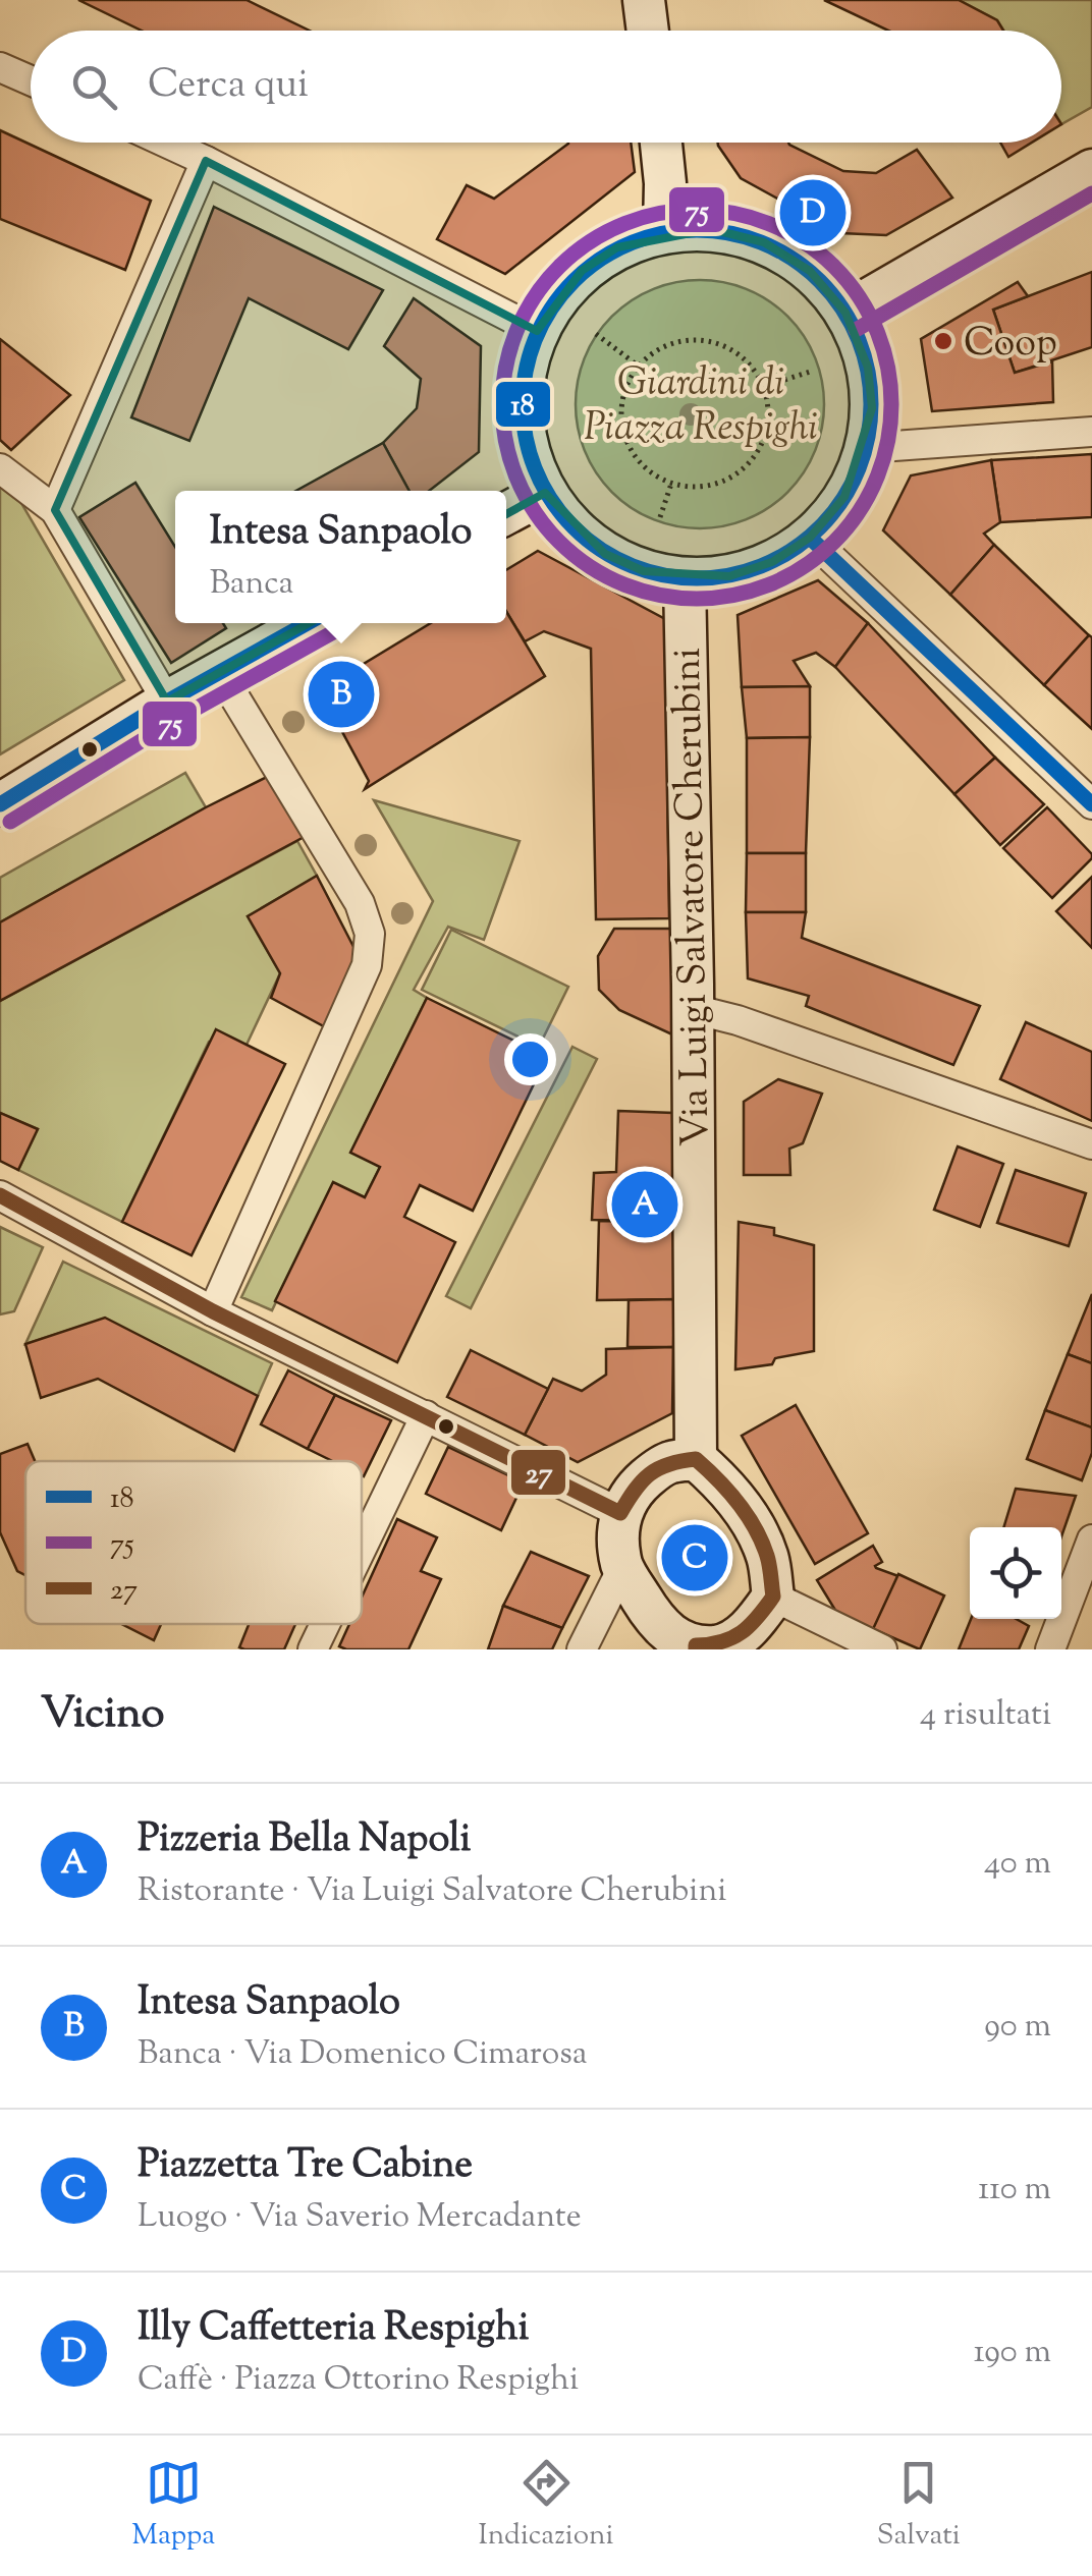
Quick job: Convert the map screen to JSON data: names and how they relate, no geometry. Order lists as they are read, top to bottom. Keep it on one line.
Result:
{"streets":{"street":["Via Luigi Salvatore Cherubini"]},"parks":["Giardini di Piazza Respighi"],"places":["Coop"],"lines":["transit line 75","transit line 18","transit line 27"],"legend":["18","75","27"],"page":{"search":"Cerca qui","pins":["D","B","A","C"],"popup":["Intesa Sanpaolo","Banca"],"heading":["Vicino","4 risultati"],"list":[{"mark":"A","name":"Pizzeria Bella Napoli","note":"Ristorante · Via Luigi Salvatore Cherubini","value":"40 m"},{"mark":"B","name":"Intesa Sanpaolo","note":"Banca · Via Domenico Cimarosa","value":"90 m"},{"mark":"C","name":"Piazzetta Tre Cabine","note":"Luogo · Via Saverio Mercadante","value":"110 m"},{"mark":"D","name":"Illy Caffetteria Respighi","note":"Caffè · Piazza Ottorino Respighi","value":"190 m"}],"nav":["Mappa","Indicazioni","Salvati"]}}
